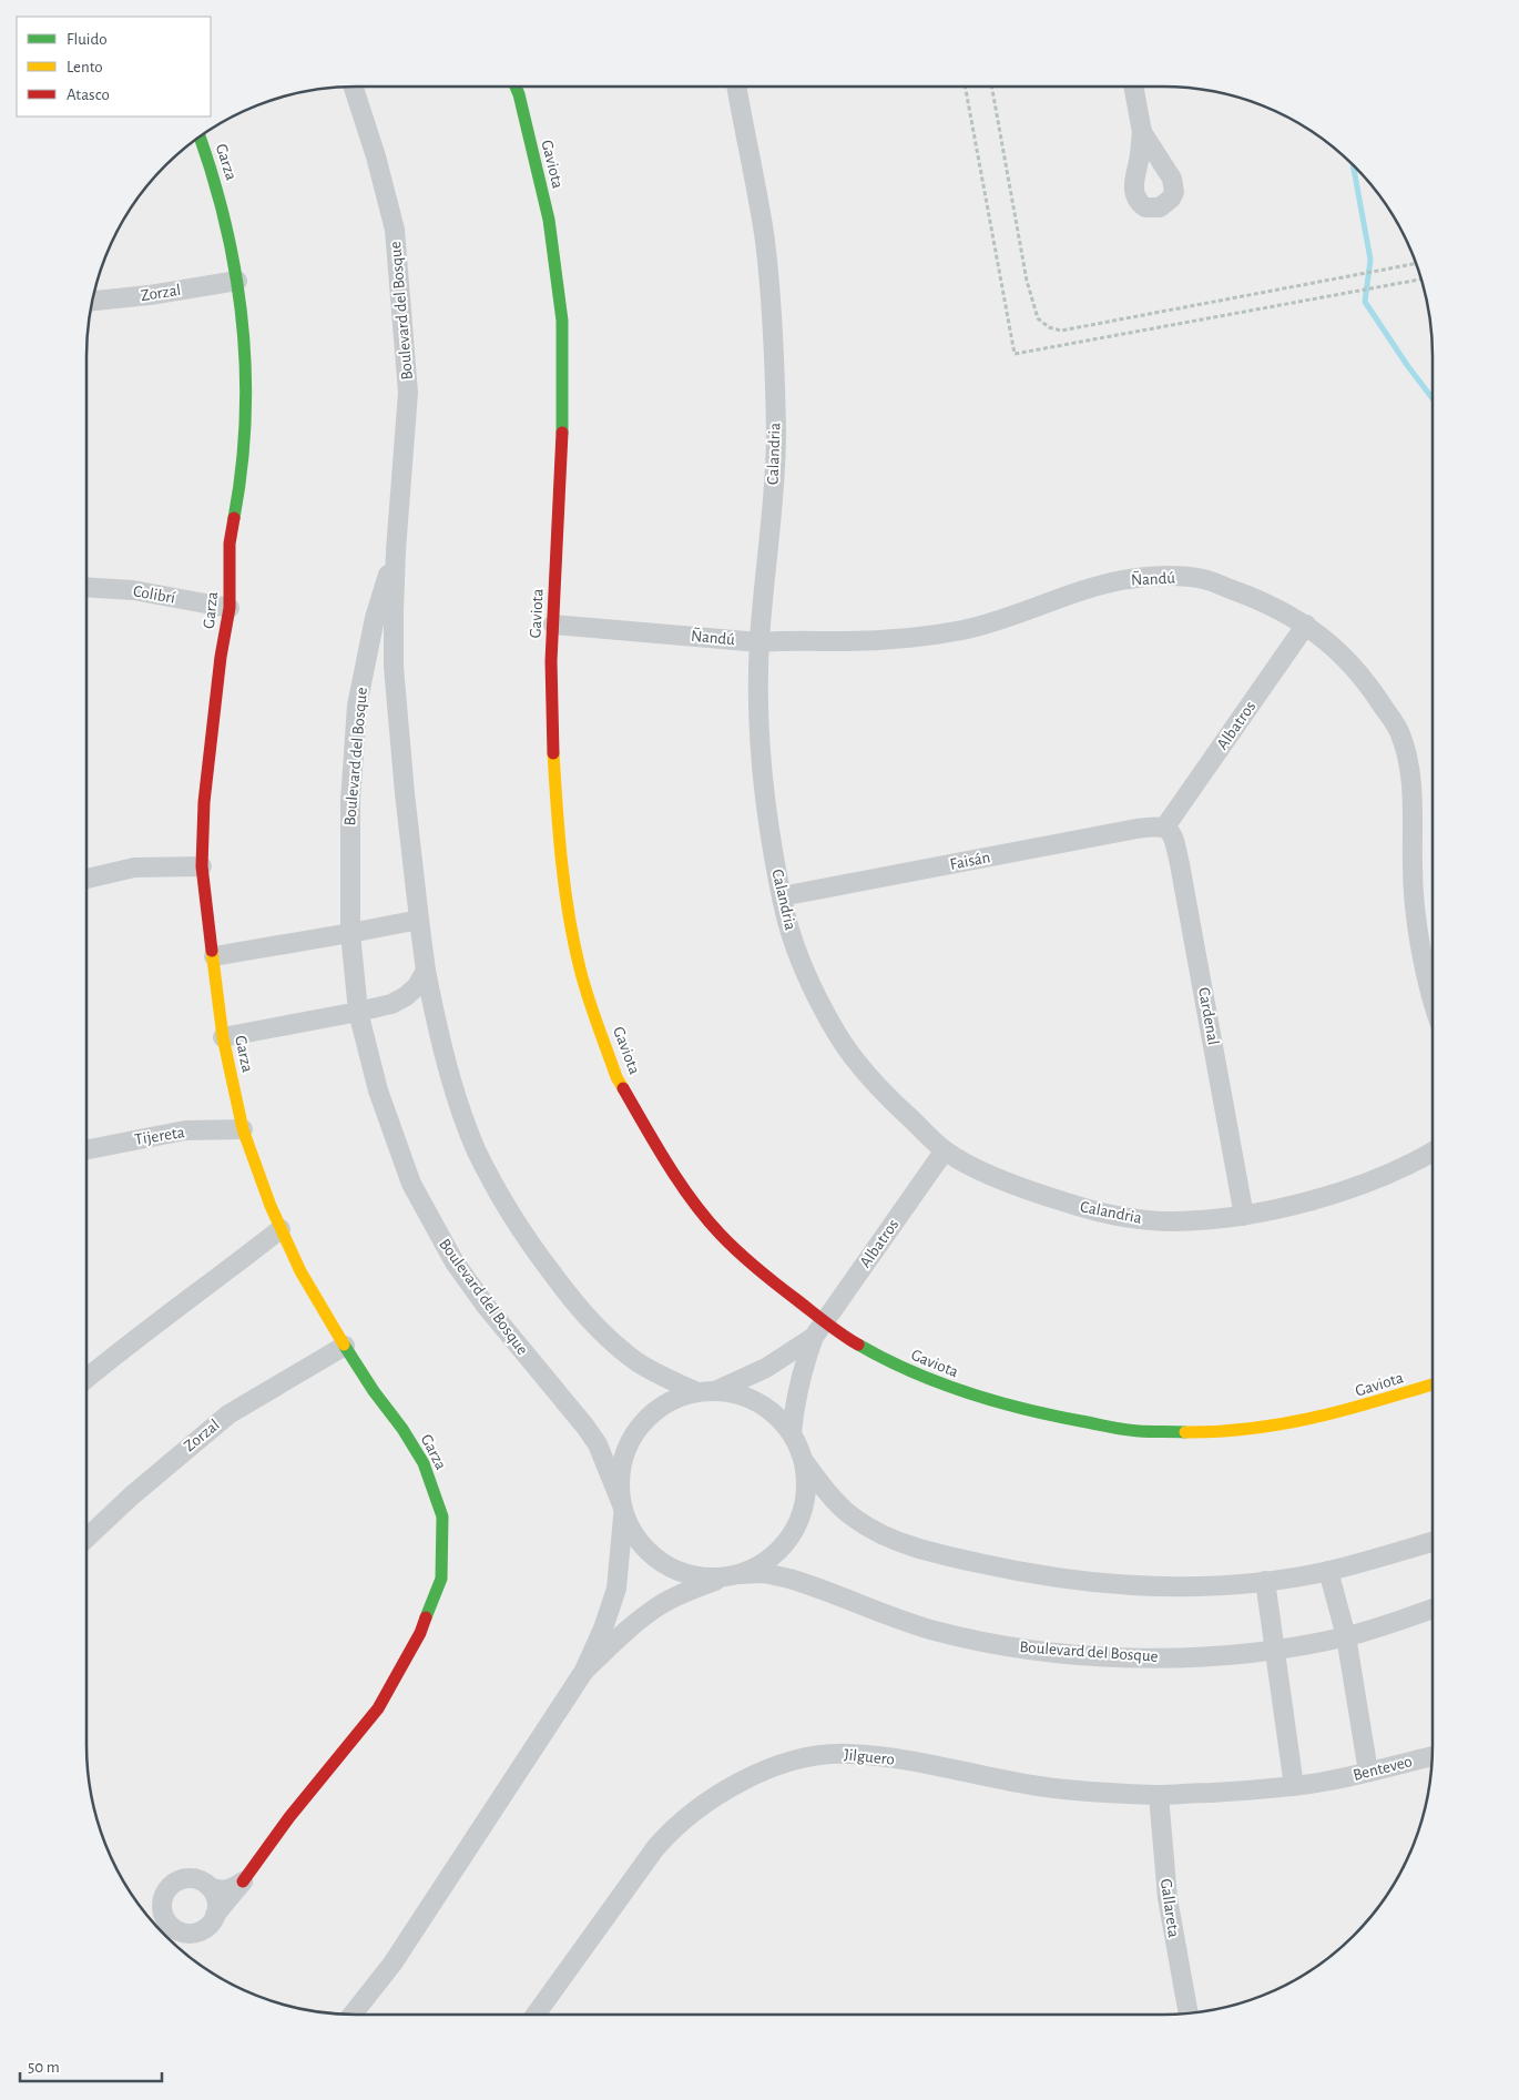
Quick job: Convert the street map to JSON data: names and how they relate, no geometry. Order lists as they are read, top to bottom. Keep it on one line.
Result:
{"streets":{"street":["Garza","Gaviota","Zorzal","Boulevard del Bosque","Calandria","Ñandú","Colibrí","Albatros","Faisán","Cardenal","Tijereta","Jilguero","Benteveo","Gallareta"]},"crossings":[["Garza","Zorzal"],["Garza","Colibrí"],["Garza","Tijereta"],["Gaviota","Ñandú"],["Gaviota","Albatros"],["Calandria","Ñandú"],["Calandria","Albatros"],["Calandria","Faisán"],["Calandria","Cardenal"],["Ñandú","Albatros"],["Albatros","Faisán"],["Albatros","Cardenal"],["Faisán","Cardenal"],["Jilguero","Benteveo"],["Jilguero","Gallareta"]],"legend":["Fluido","Lento","Atasco"],"scale_bar":"50 m"}
